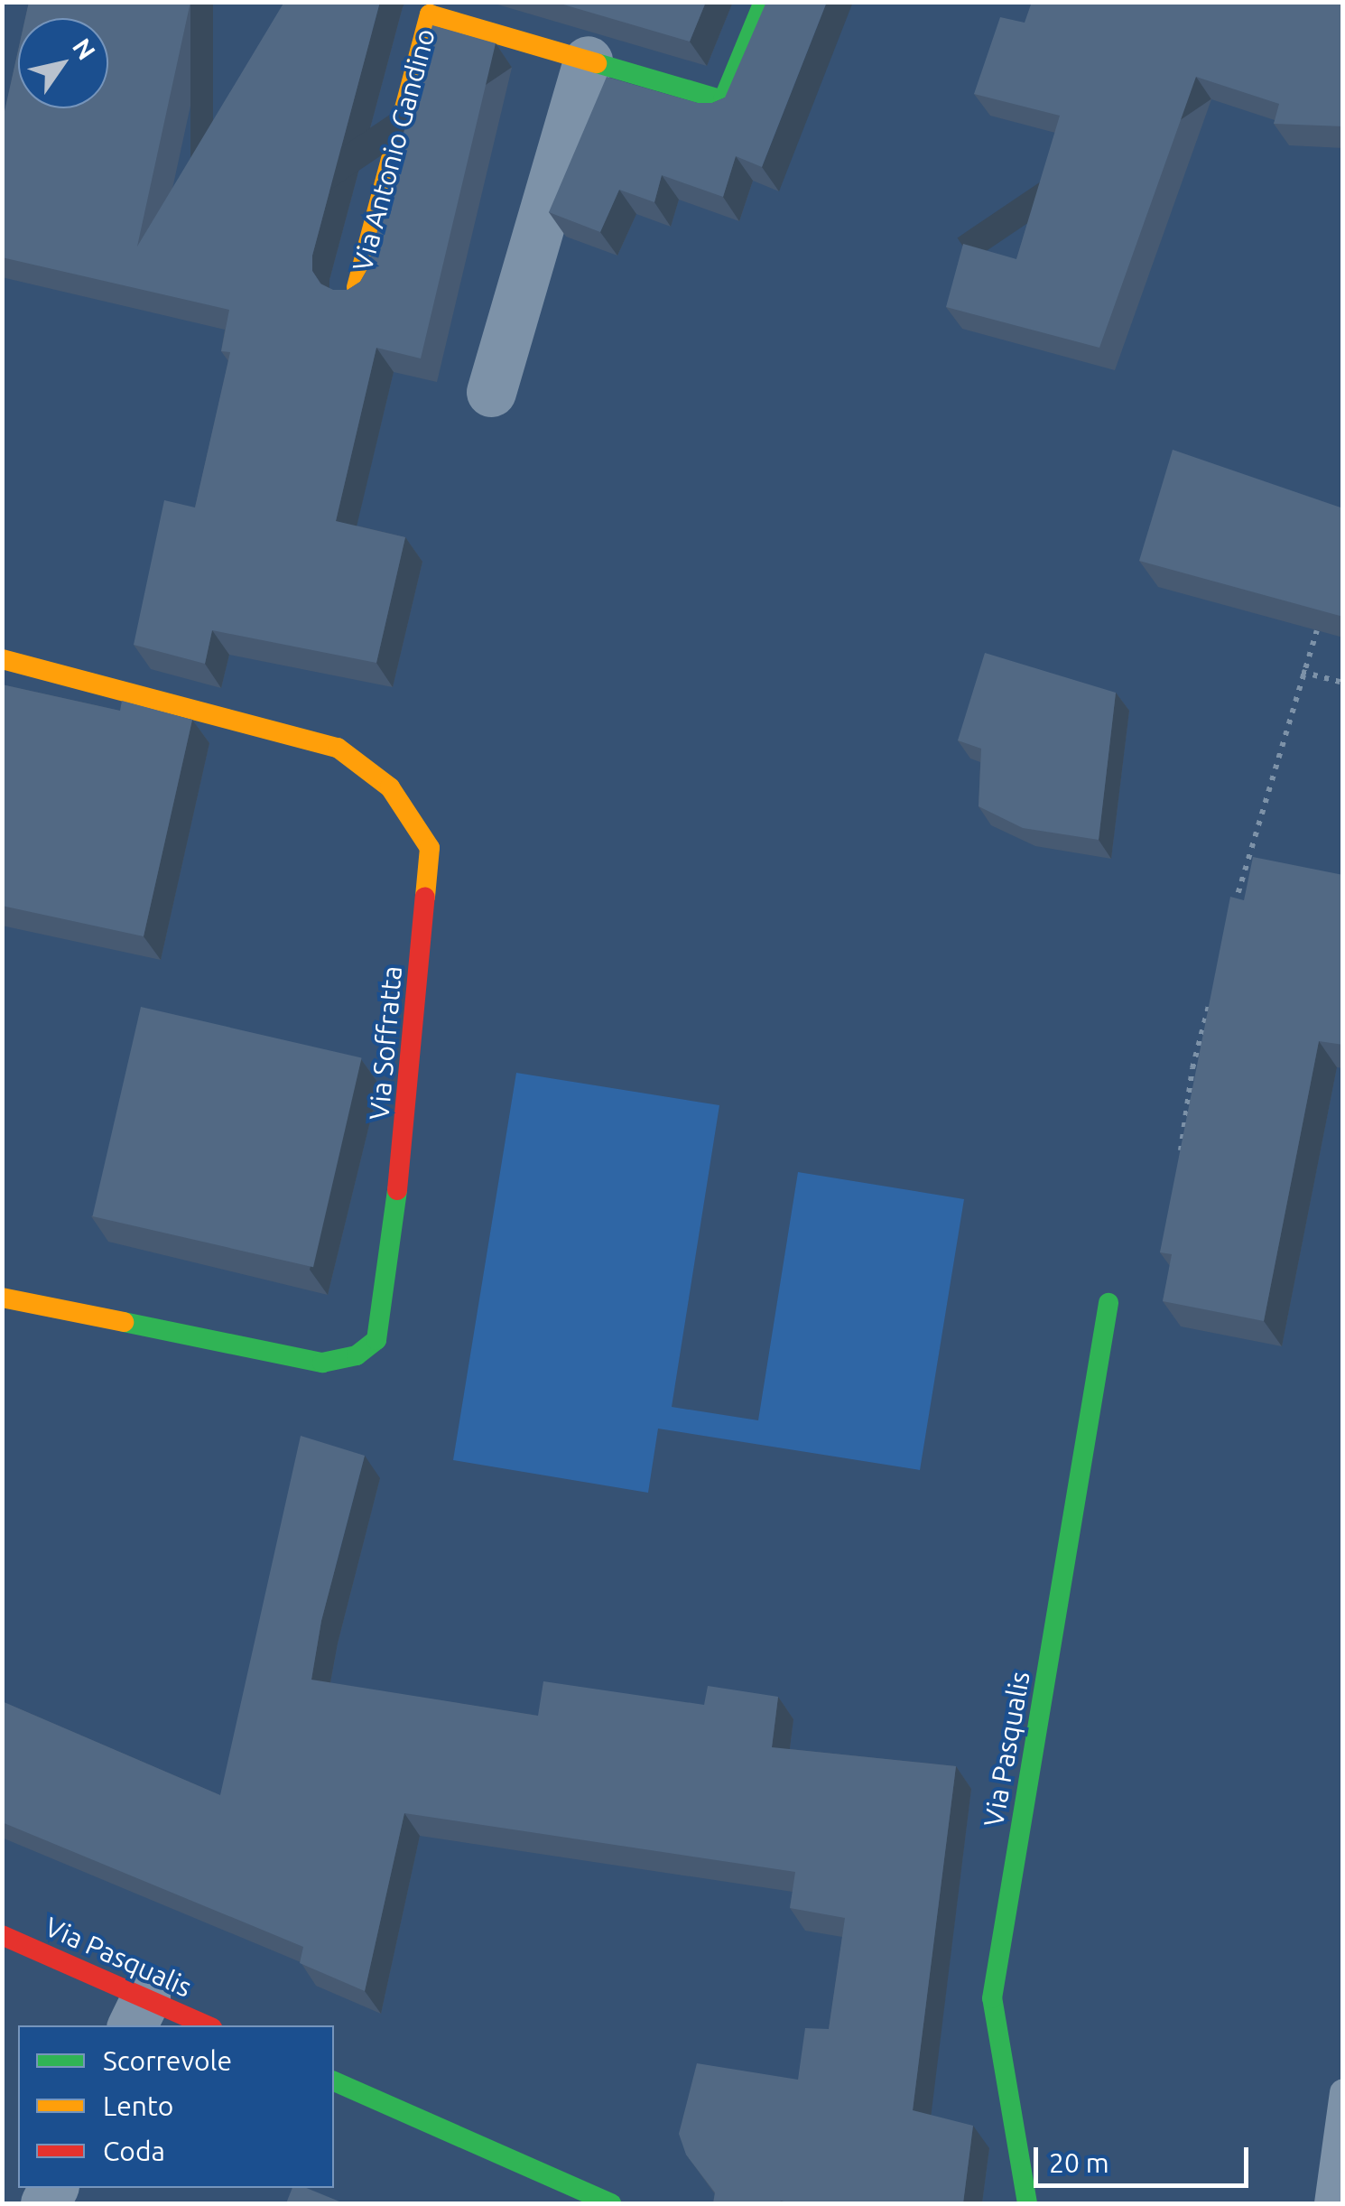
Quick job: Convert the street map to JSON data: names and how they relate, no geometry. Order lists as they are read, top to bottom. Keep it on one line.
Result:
{"streets":{"street":["Via Antonio Gandino","Via Soffratta","Via Pasqualis"]},"legend":["Scorrevole","Lento","Coda"],"scale_bar":"20 m","north":"top right"}
